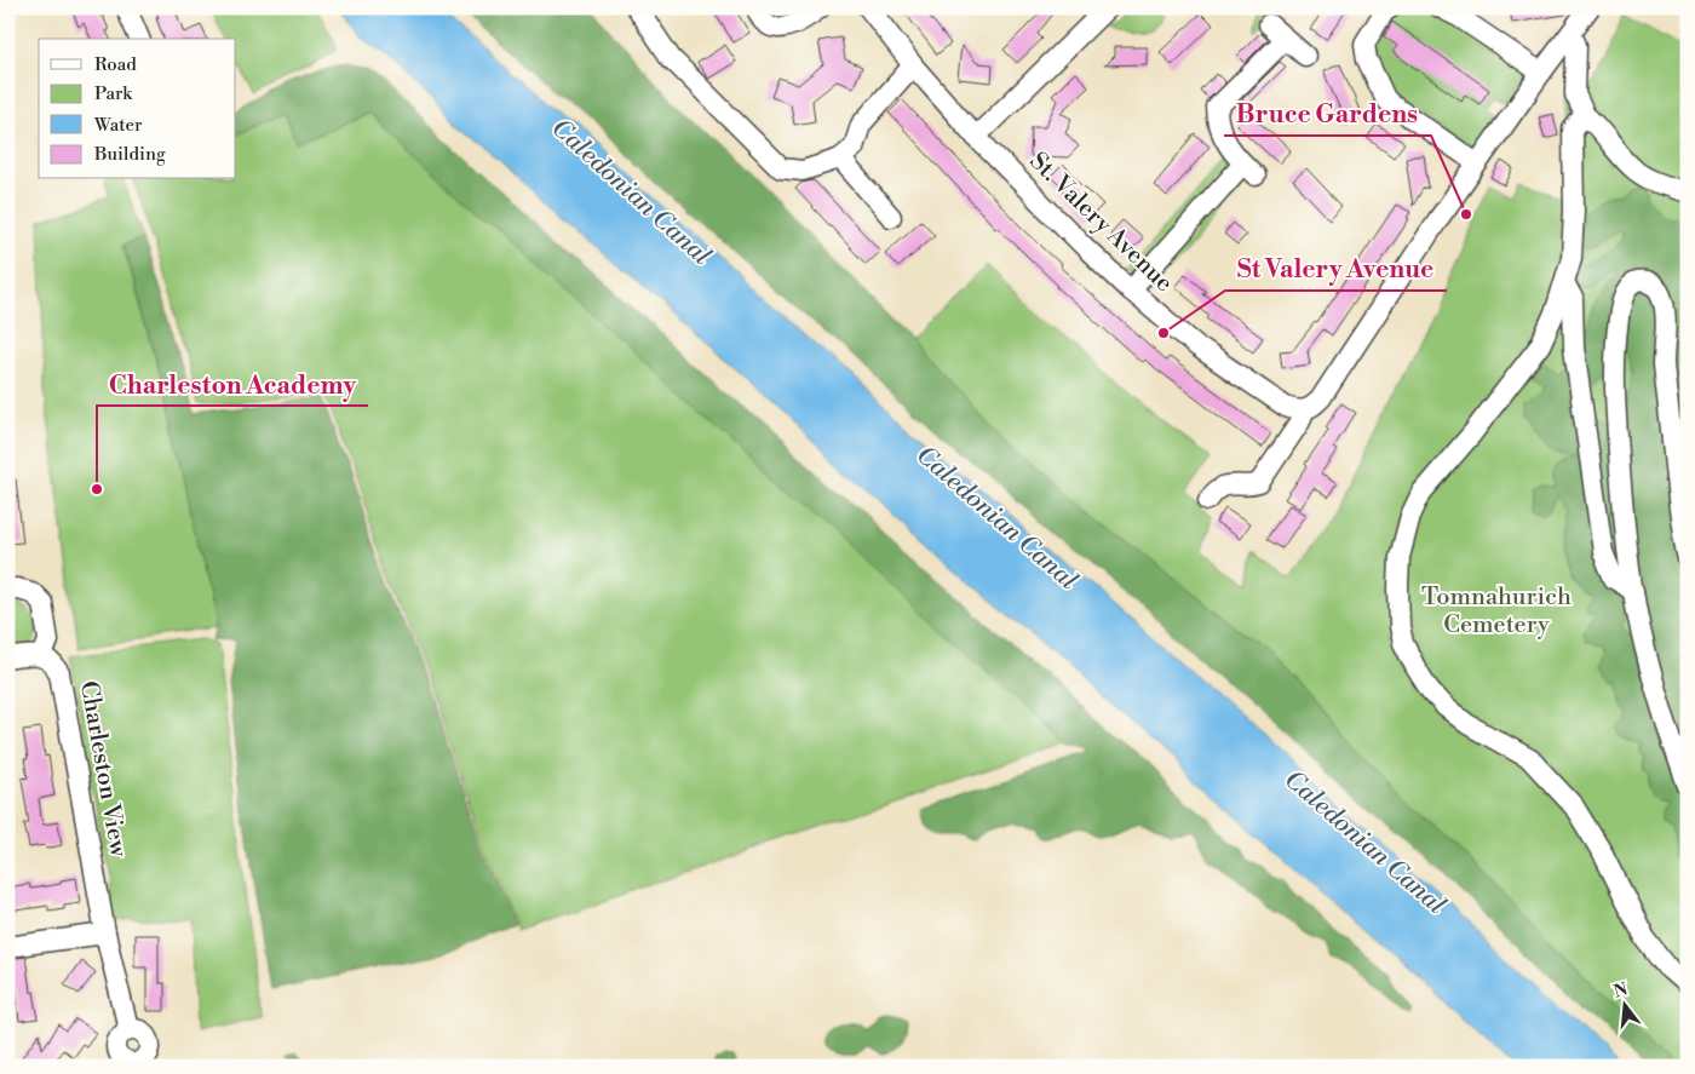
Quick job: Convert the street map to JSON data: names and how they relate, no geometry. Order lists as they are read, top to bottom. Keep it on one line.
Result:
{"streets":{"street":["St. Valery Avenue","Charleston View"]},"water":["Caledonian Canal"],"parks":["Tomnahurich Cemetery"],"places":["Bruce Gardens","St Valery Avenue","Charleston Academy"],"legend":["Road","Park","Water","Building"],"north":"top"}
